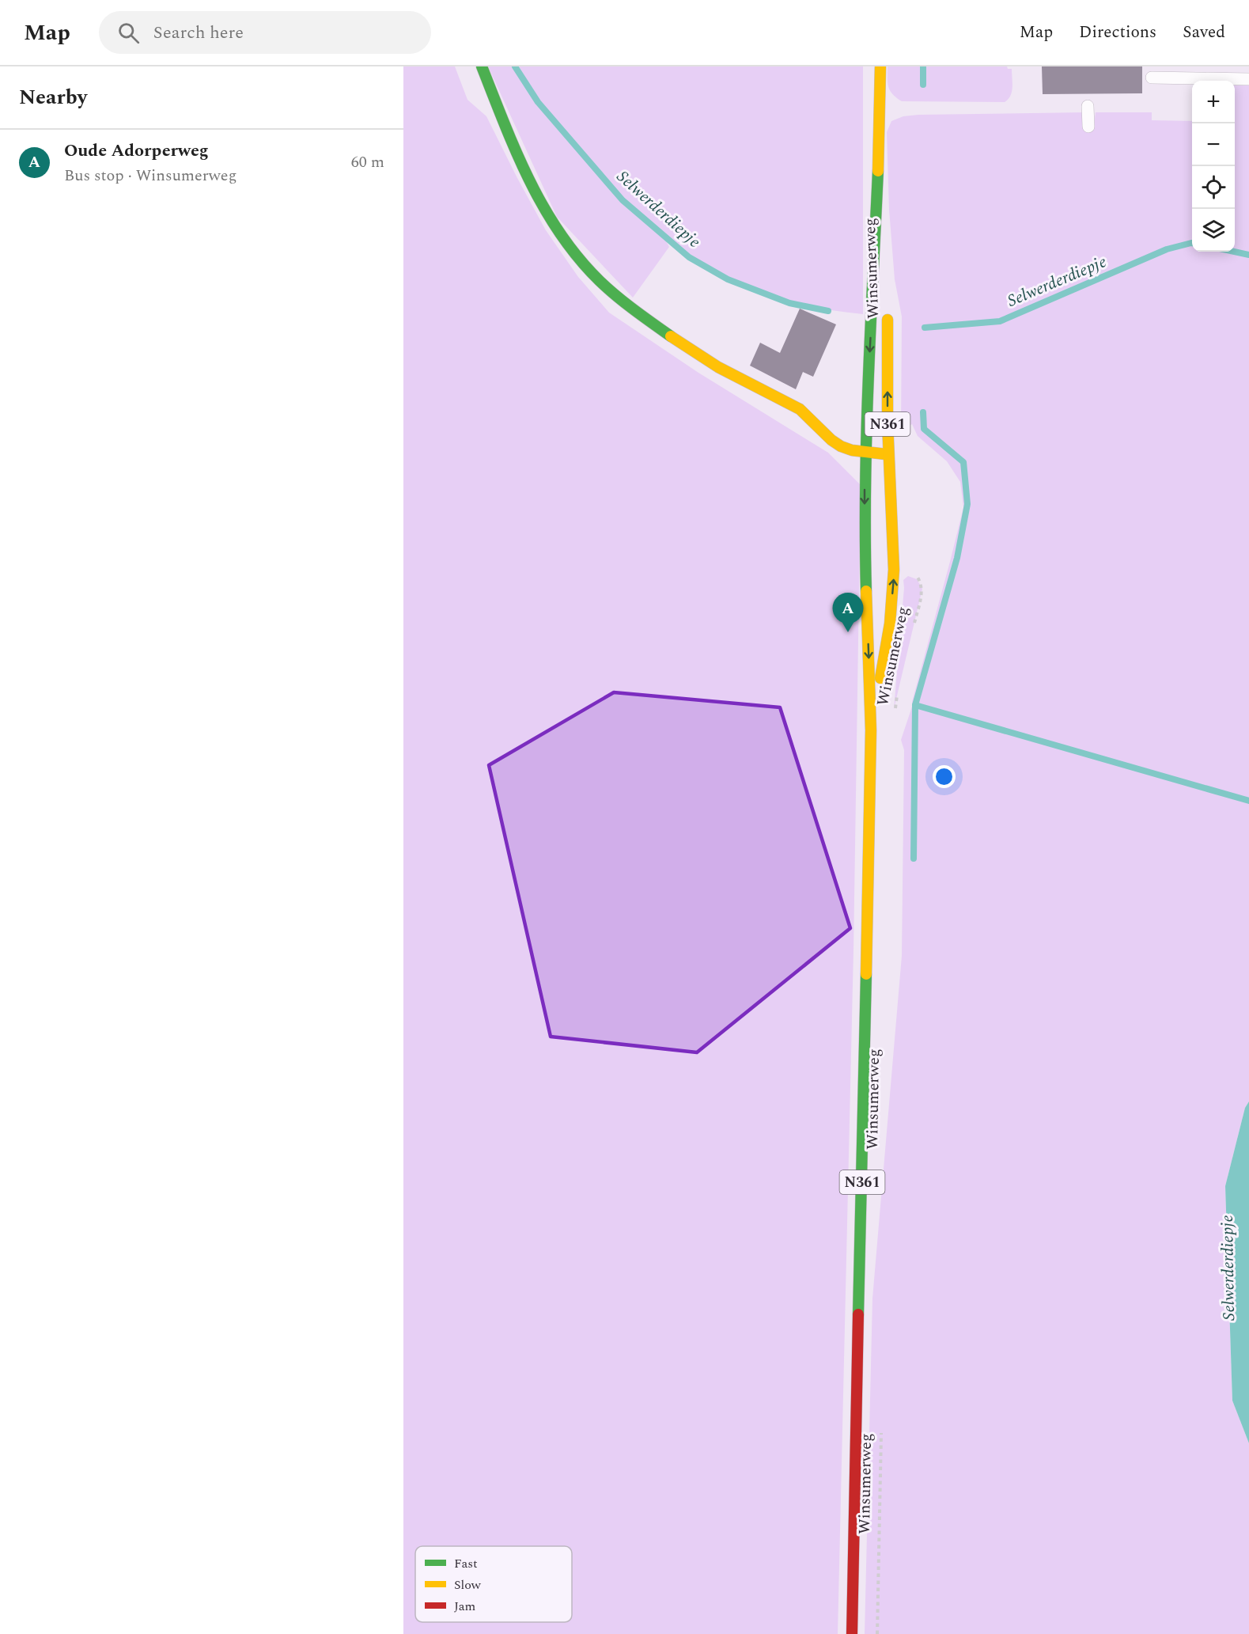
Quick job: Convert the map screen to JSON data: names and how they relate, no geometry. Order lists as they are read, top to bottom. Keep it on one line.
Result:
{"streets":{"main road":["Winsumerweg","N361"]},"water":["Selwerderdiepje"],"legend":["Fast","Slow","Jam"],"page":{"header":"Map","search":"Search here","nav":["Map","Directions","Saved"],"heading":"Nearby","map_buttons":["+","−"],"list":[{"mark":"A","name":"Oude Adorperweg","note":"Bus stop · Winsumerweg","value":"60 m"}],"pins":"A"}}
